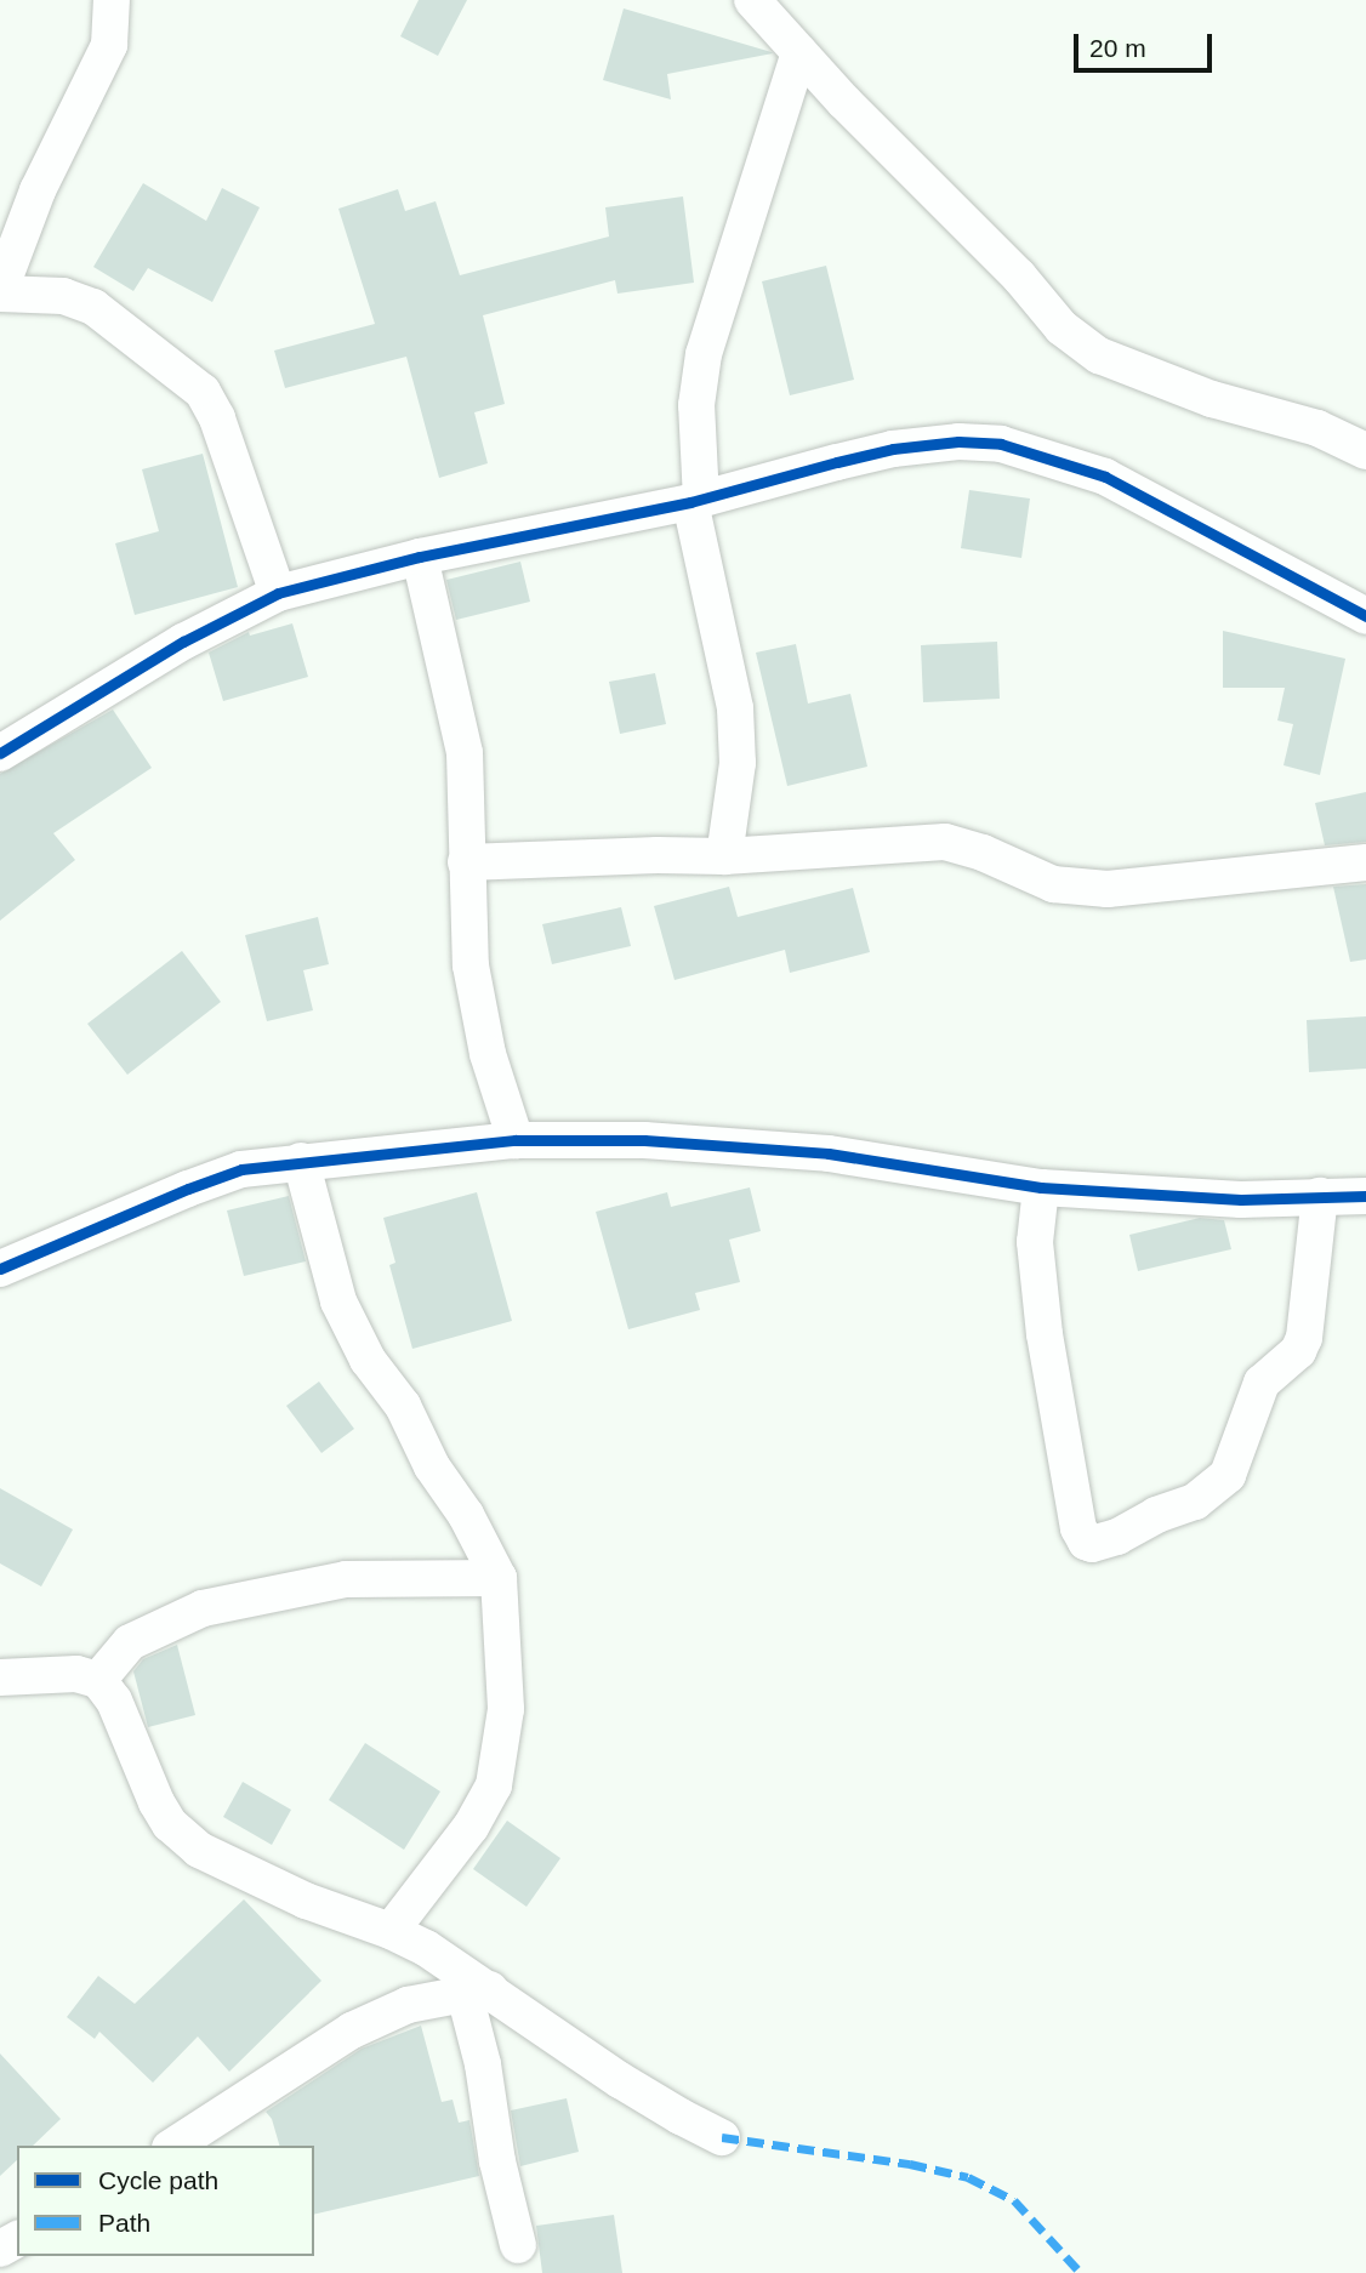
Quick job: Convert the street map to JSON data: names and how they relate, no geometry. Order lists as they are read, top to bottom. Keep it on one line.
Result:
{"legend":["Cycle path","Path"],"scale_bar":"20 m"}
